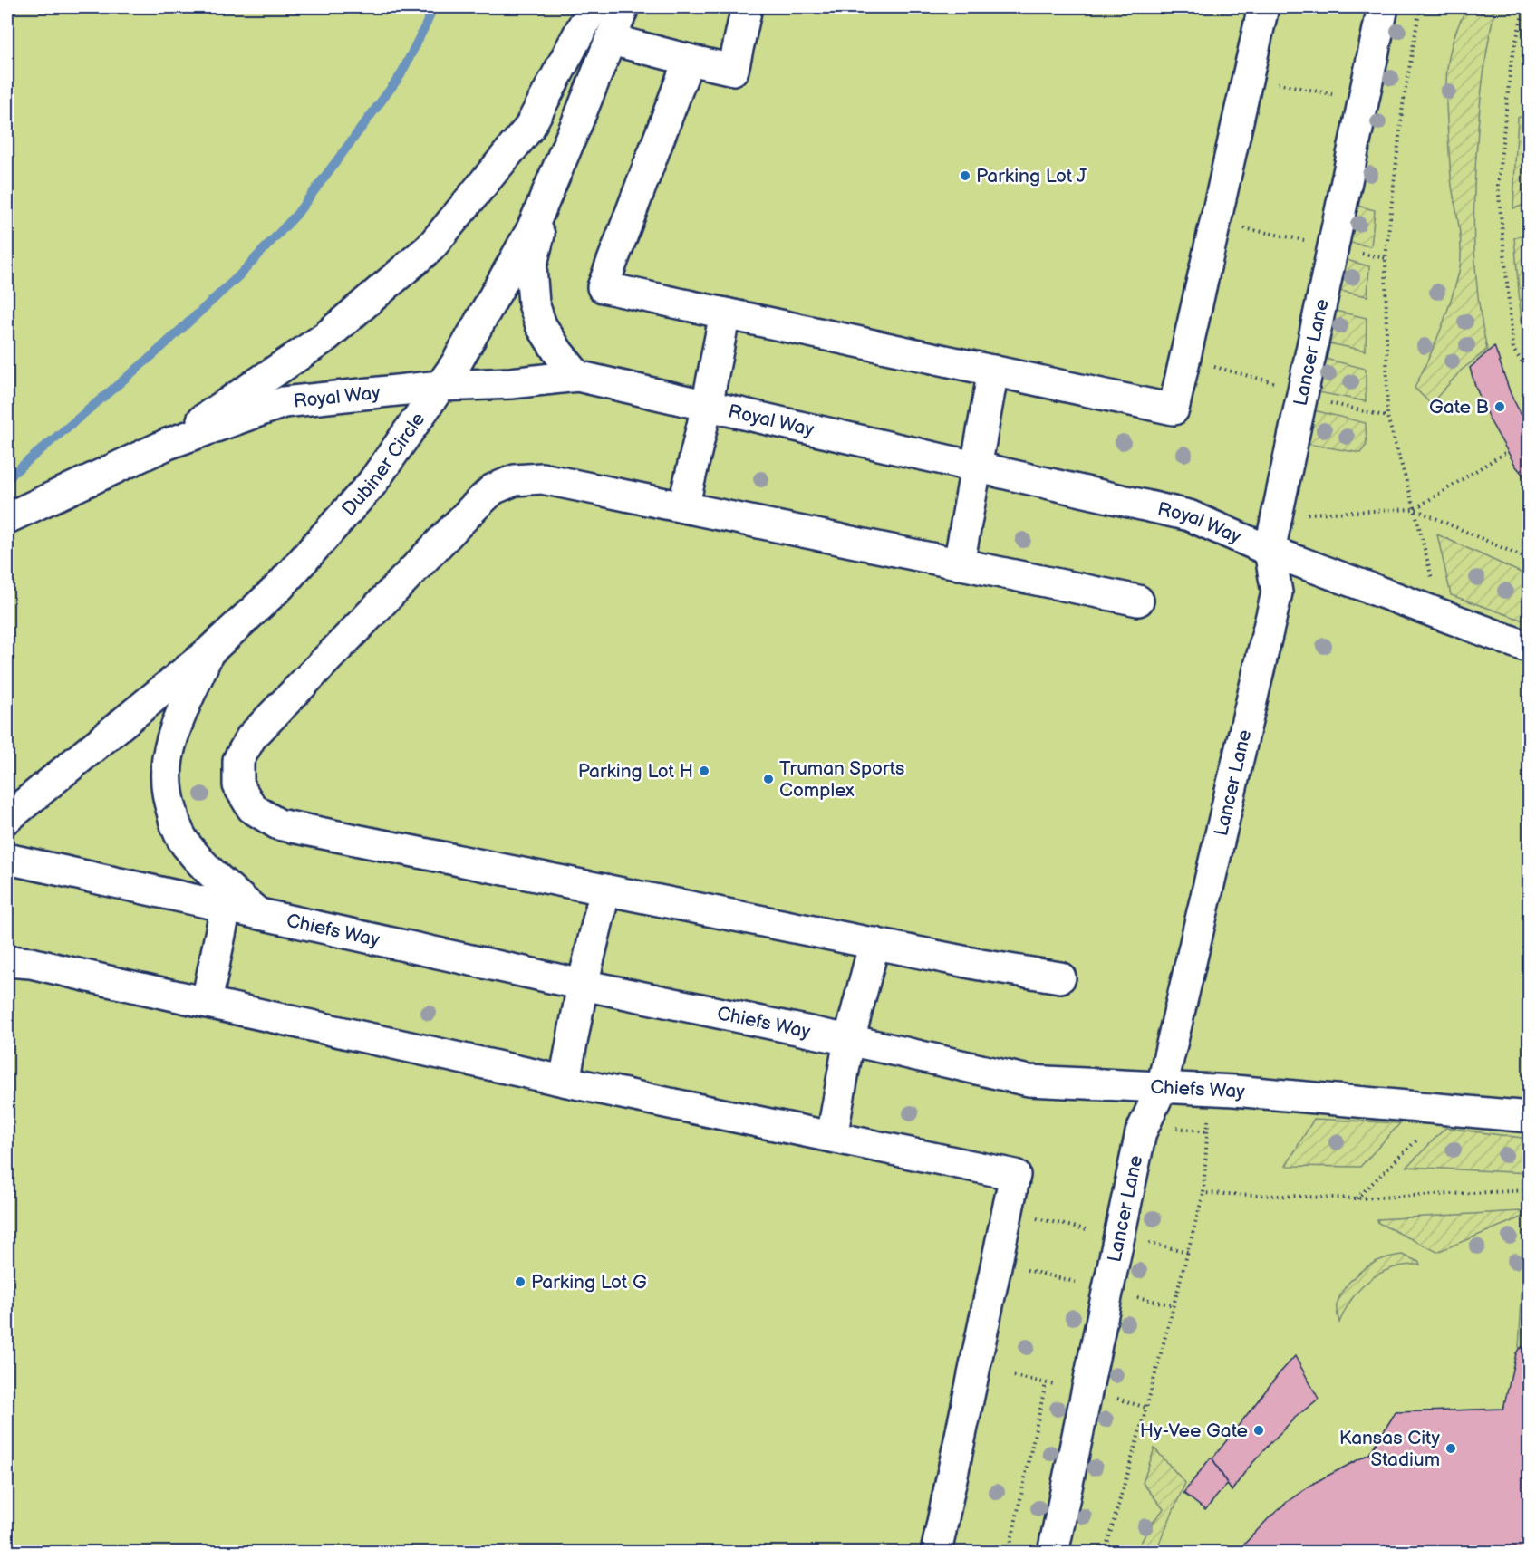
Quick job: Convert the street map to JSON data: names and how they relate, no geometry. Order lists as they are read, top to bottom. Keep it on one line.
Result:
{"streets":{"street":["Lancer Lane","Royal Way","Dubiner Circle","Chiefs Way"]},"crossings":[["Lancer Lane","Royal Way"],["Lancer Lane","Chiefs Way"],["Royal Way","Dubiner Circle"]],"places":["Parking Lot J","Gate B","Parking Lot H","Truman Sports Complex","Parking Lot G","Hy-Vee Gate","Kansas City Stadium"]}
